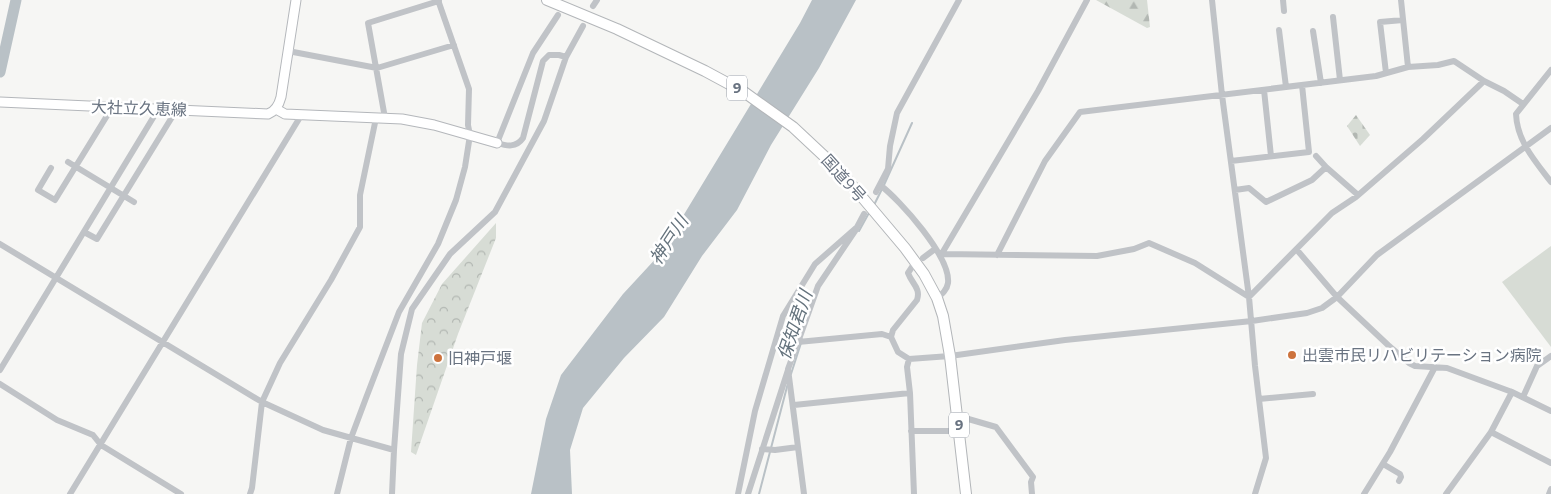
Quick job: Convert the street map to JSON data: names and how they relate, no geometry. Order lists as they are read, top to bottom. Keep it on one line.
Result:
{"streets":{"highway":["9","国道9号"],"main road":["大社立久恵線"]},"water":["神戸川","保知君川"],"places":["出雲市民リハビリテーション病院","旧神戸堰"]}
